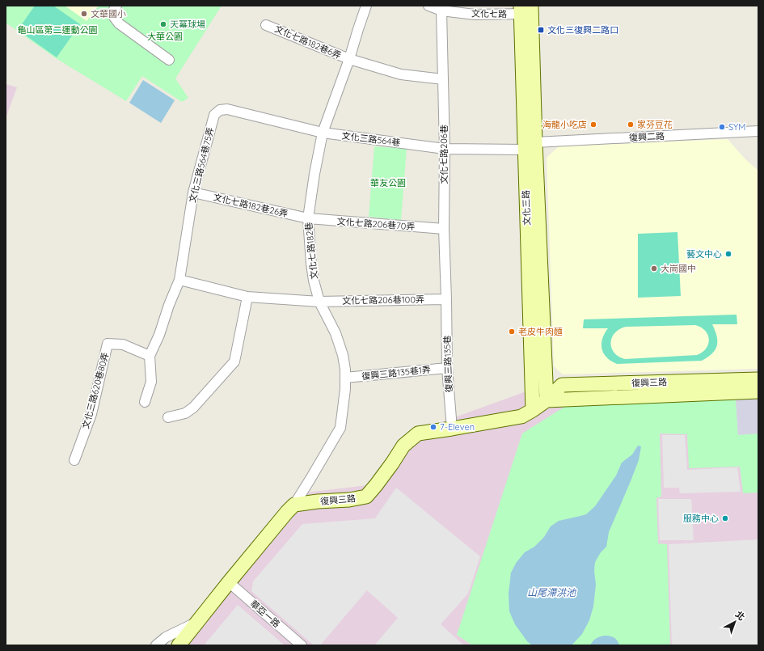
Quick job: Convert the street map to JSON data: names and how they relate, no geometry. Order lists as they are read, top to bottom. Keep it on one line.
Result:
{"streets":{"street":["文化七路","文化七路182巷6弄","復興二路","文化三路564巷","文化七路206巷","文化三路564巷75弄","文化七路182巷26弄","文化三路","文化七路206巷70弄","文化七路182巷","文化七路206巷100弄","復興三路135巷","復興三路135巷1弄","復興三路","文化三路620巷80弄","華亞一路"]},"crossings":[["文化七路","文化七路206巷"],["文化七路","文化三路"],["文化七路182巷6弄","文化七路206巷"],["文化七路182巷6弄","文化七路182巷"],["復興二路","文化三路564巷"],["復興二路","文化三路"],["文化三路564巷","文化七路206巷"],["文化三路564巷","文化三路564巷75弄"],["文化三路564巷","文化三路"],["文化三路564巷","文化七路182巷"],["文化七路206巷","文化七路206巷70弄"],["文化七路206巷","文化七路206巷100弄"],["文化七路206巷","復興三路135巷"],["文化三路564巷75弄","文化七路182巷26弄"],["文化七路182巷26弄","文化七路206巷70弄"],["文化七路182巷26弄","文化七路182巷"],["文化三路","復興三路"],["文化七路206巷70弄","文化七路182巷"],["文化七路182巷","文化七路206巷100弄"],["文化七路182巷","復興三路135巷1弄"],["文化七路182巷","復興三路"],["文化七路206巷100弄","復興三路135巷"],["復興三路135巷","復興三路135巷1弄"],["復興三路135巷","復興三路"]],"water":["山尾滯洪池"],"parks":["龜山區第二運動公園","大華公園","華友公園"],"places":{"other":["文華國小","天冪球場","海龍小吃店","家芬豆花","SYM","藝文中心","大崗國中","老皮牛肉麵","7-Eleven","服務中心"],"transit":["文化三復興二路口"]},"north":"top right"}
